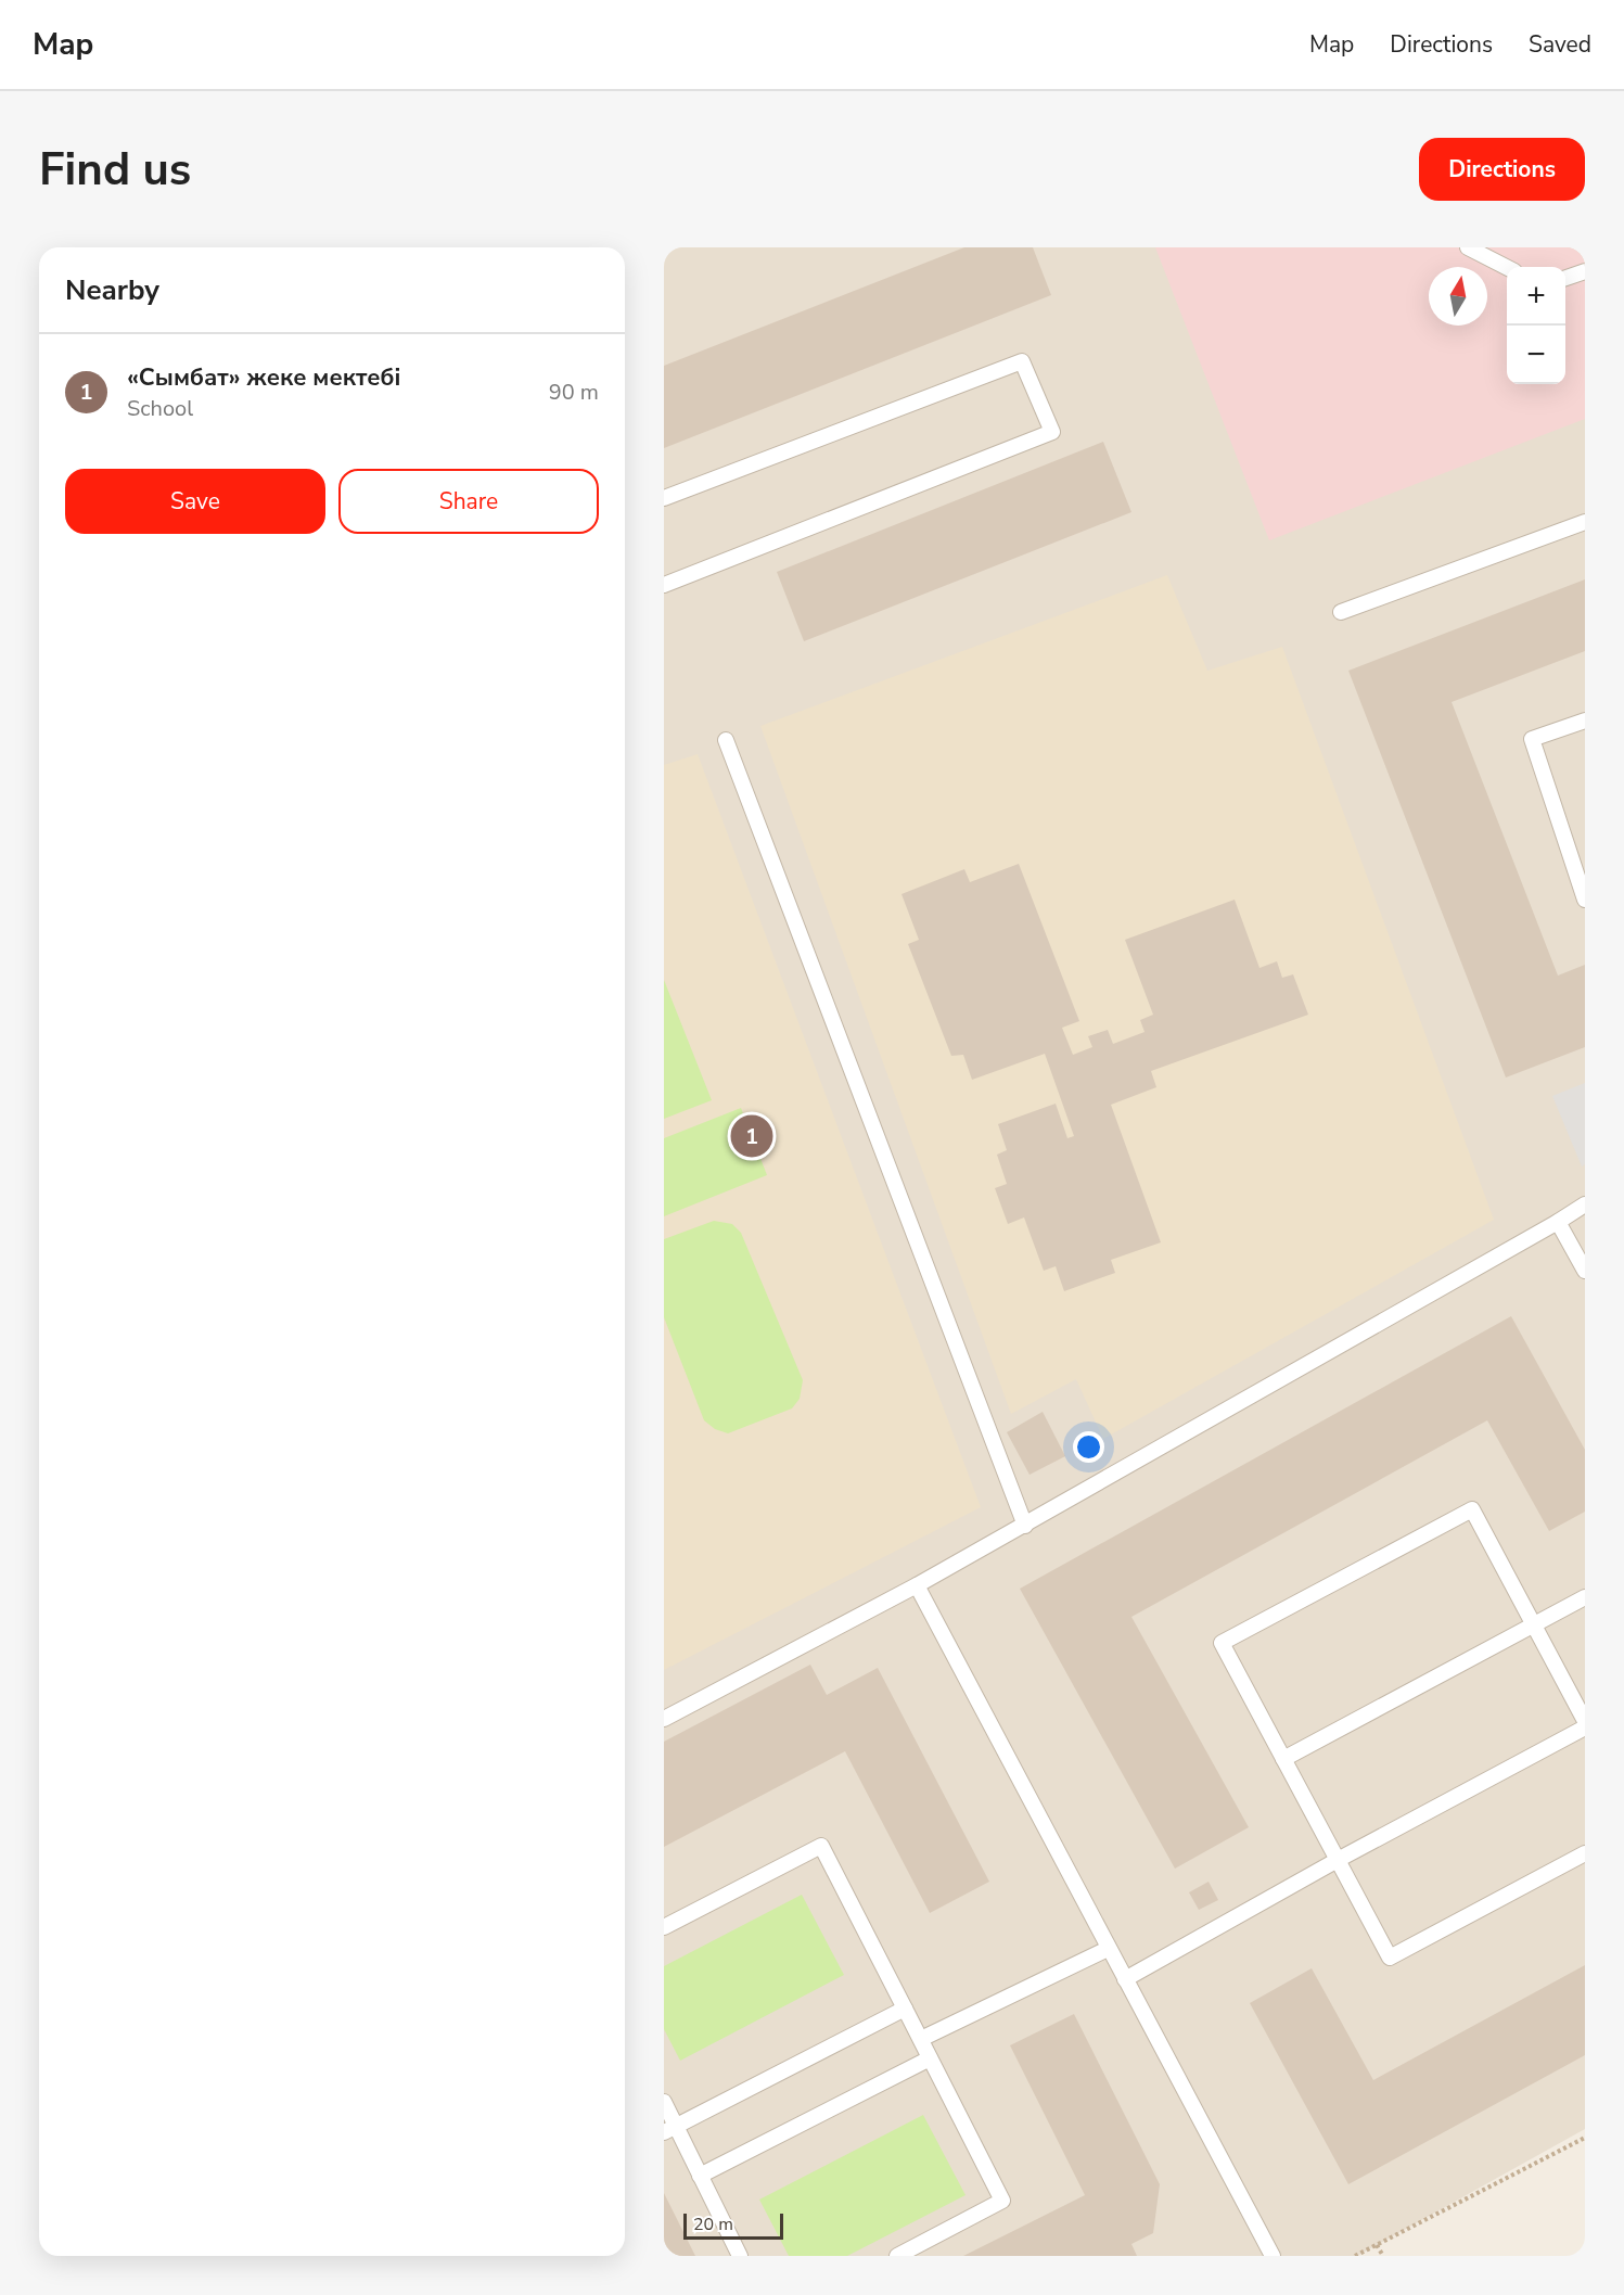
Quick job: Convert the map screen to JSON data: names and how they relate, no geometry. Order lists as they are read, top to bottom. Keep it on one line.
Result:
{"scale_bar":"20 m","north":"top","page":{"header":"Map","nav":["Map","Directions","Saved"],"buttons":["Directions",["Save","Share"]],"title":"Find us","heading":"Nearby","map_buttons":["+","−"],"list":[{"mark":"1","name":"«Сымбат» жеке мектебі","note":"School","value":"90 m"}],"pins":"1","scale":"20 m"}}
